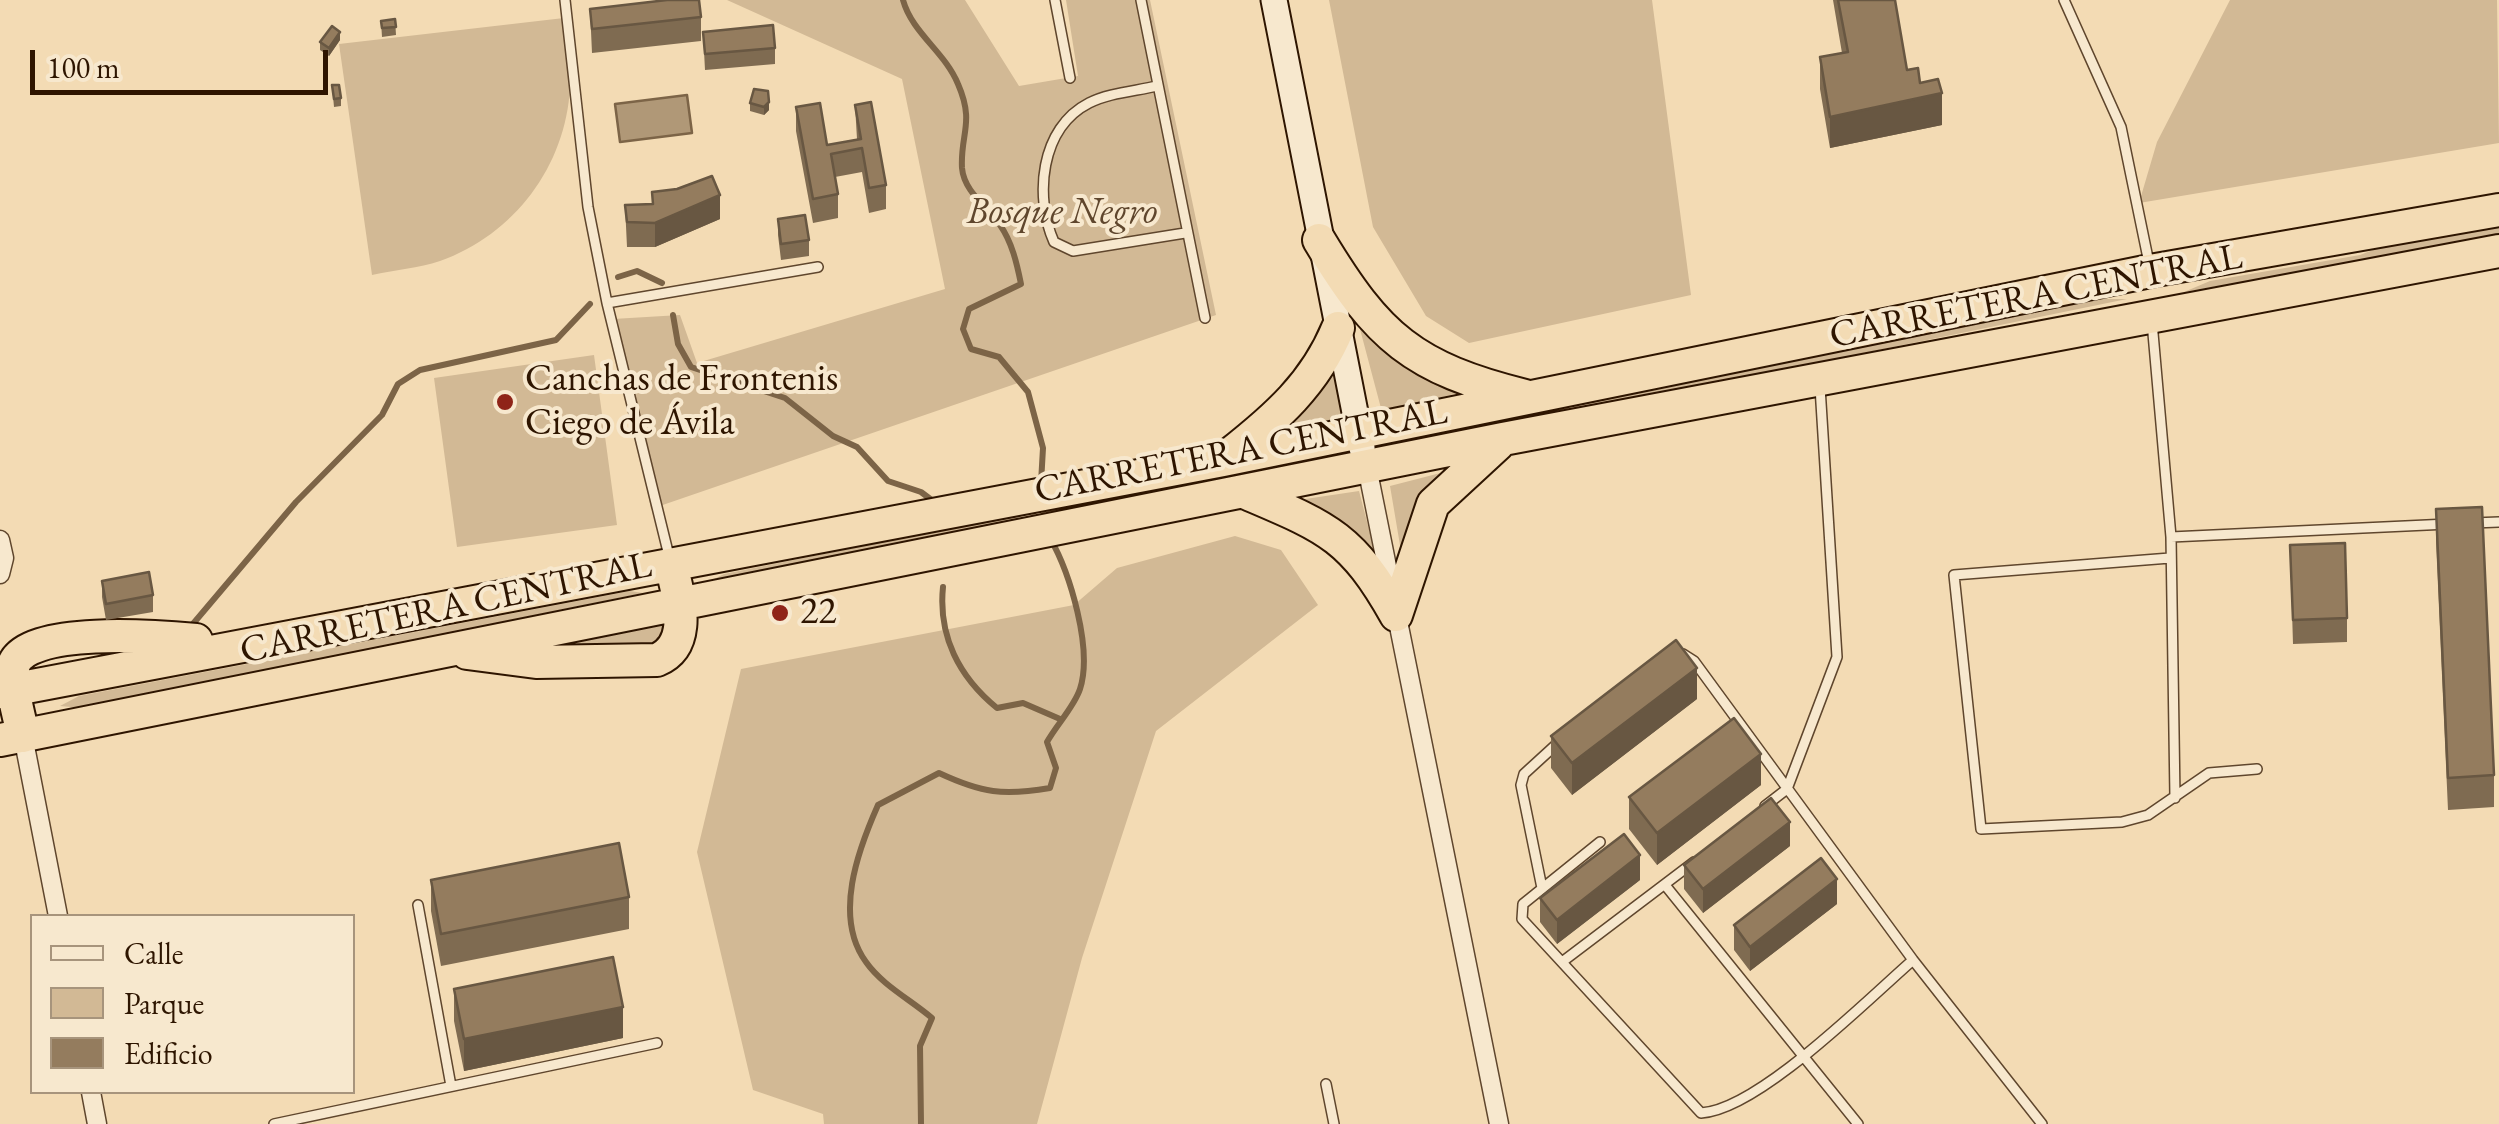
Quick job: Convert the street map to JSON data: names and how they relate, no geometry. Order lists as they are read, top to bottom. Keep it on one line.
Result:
{"streets":{"highway":["CARRETERA CENTRAL"]},"parks":["Bosque Negro"],"places":["Canchas de Frontenis Ciego de Ávila","22"],"legend":["Calle","Parque","Edificio"],"scale_bar":"100 m"}
